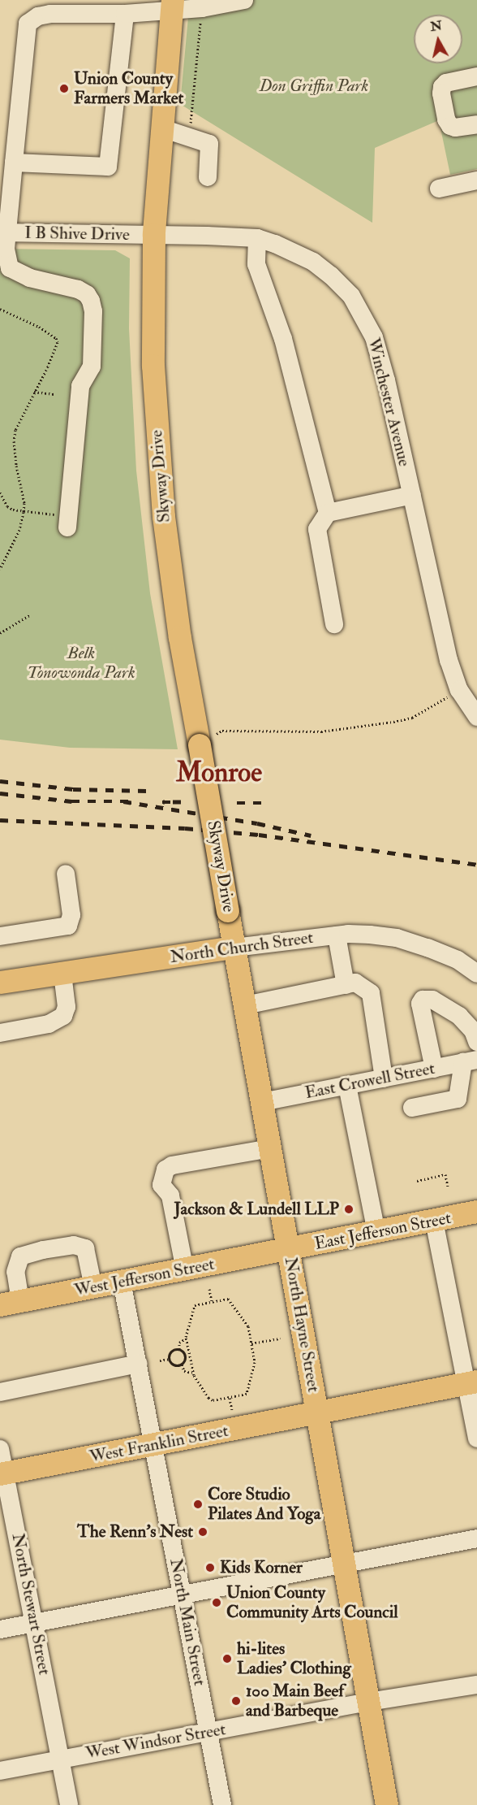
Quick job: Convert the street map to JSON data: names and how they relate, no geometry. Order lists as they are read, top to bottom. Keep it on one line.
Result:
{"streets":{"main road":["Skyway Drive","North Church Street","East Jefferson Street","West Jefferson Street","North Hayne Street","West Franklin Street"],"street":["I B Shive Drive","Winchester Avenue","East Crowell Street","North Stewart Street","North Main Street","West Windsor Street"]},"crossings":[["I B Shive Drive","Winchester Avenue"],["I B Shive Drive","Skyway Drive"],["Winchester Avenue","Skyway Drive"],["Skyway Drive","North Church Street"],["Skyway Drive","North Hayne Street"],["North Church Street","North Hayne Street"],["East Crowell Street","North Hayne Street"],["East Jefferson Street","West Jefferson Street"],["East Jefferson Street","North Hayne Street"],["West Jefferson Street","North Hayne Street"],["West Jefferson Street","North Main Street"],["North Hayne Street","West Franklin Street"],["North Hayne Street","West Windsor Street"],["West Franklin Street","North Stewart Street"],["West Franklin Street","North Main Street"],["North Stewart Street","West Windsor Street"],["North Main Street","West Windsor Street"]],"districts":["Monroe"],"parks":["Don Griffin Park","Belk Tonowonda Park"],"places":["Union County Farmers Market","Jackson & Lundell LLP","Core Studio Pilates And Yoga","The Renn's Nest","Kids Korner","Union County Community Arts Council","hi-lites Ladies' Clothing","100 Main Beef and Barbeque"],"north":"top"}
